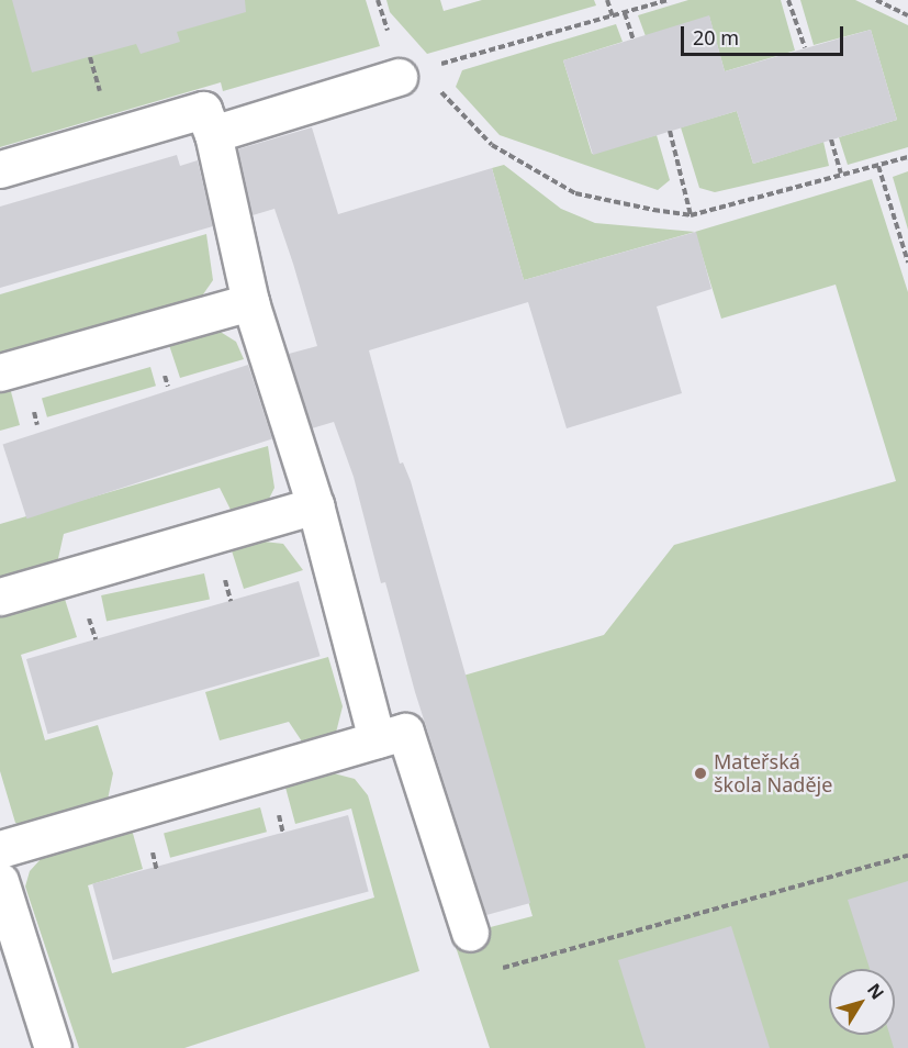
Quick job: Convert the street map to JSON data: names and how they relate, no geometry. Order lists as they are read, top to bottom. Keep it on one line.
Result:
{"places":["Mateřská škola Naděje"],"scale_bar":"20 m","north":"top right"}
